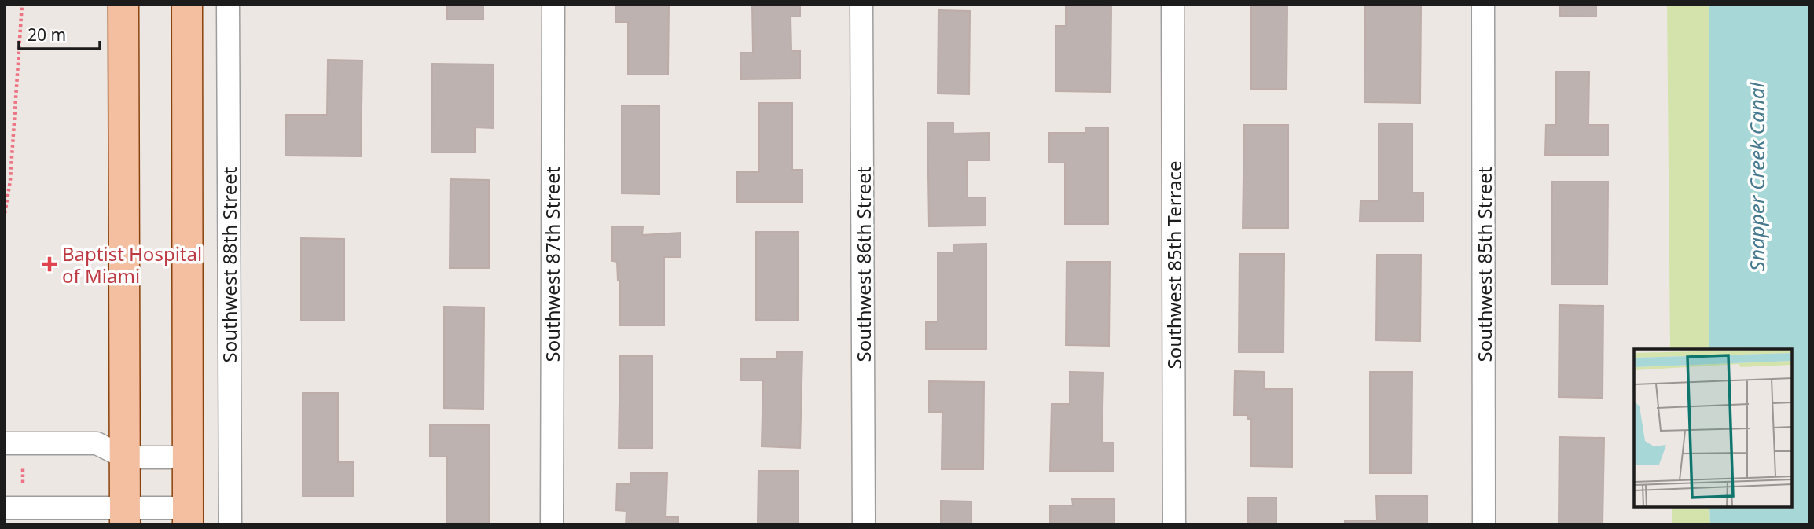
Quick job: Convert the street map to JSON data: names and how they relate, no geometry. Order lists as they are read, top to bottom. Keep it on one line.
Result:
{"streets":{"street":["Southwest 87th Street","Southwest 86th Street","Southwest 85th Street","Southwest 88th Street","Southwest 85th Terrace"]},"water":["Snapper Creek Canal"],"places":{"health":["Baptist Hospital of Miami"]},"scale_bar":"20 m"}
